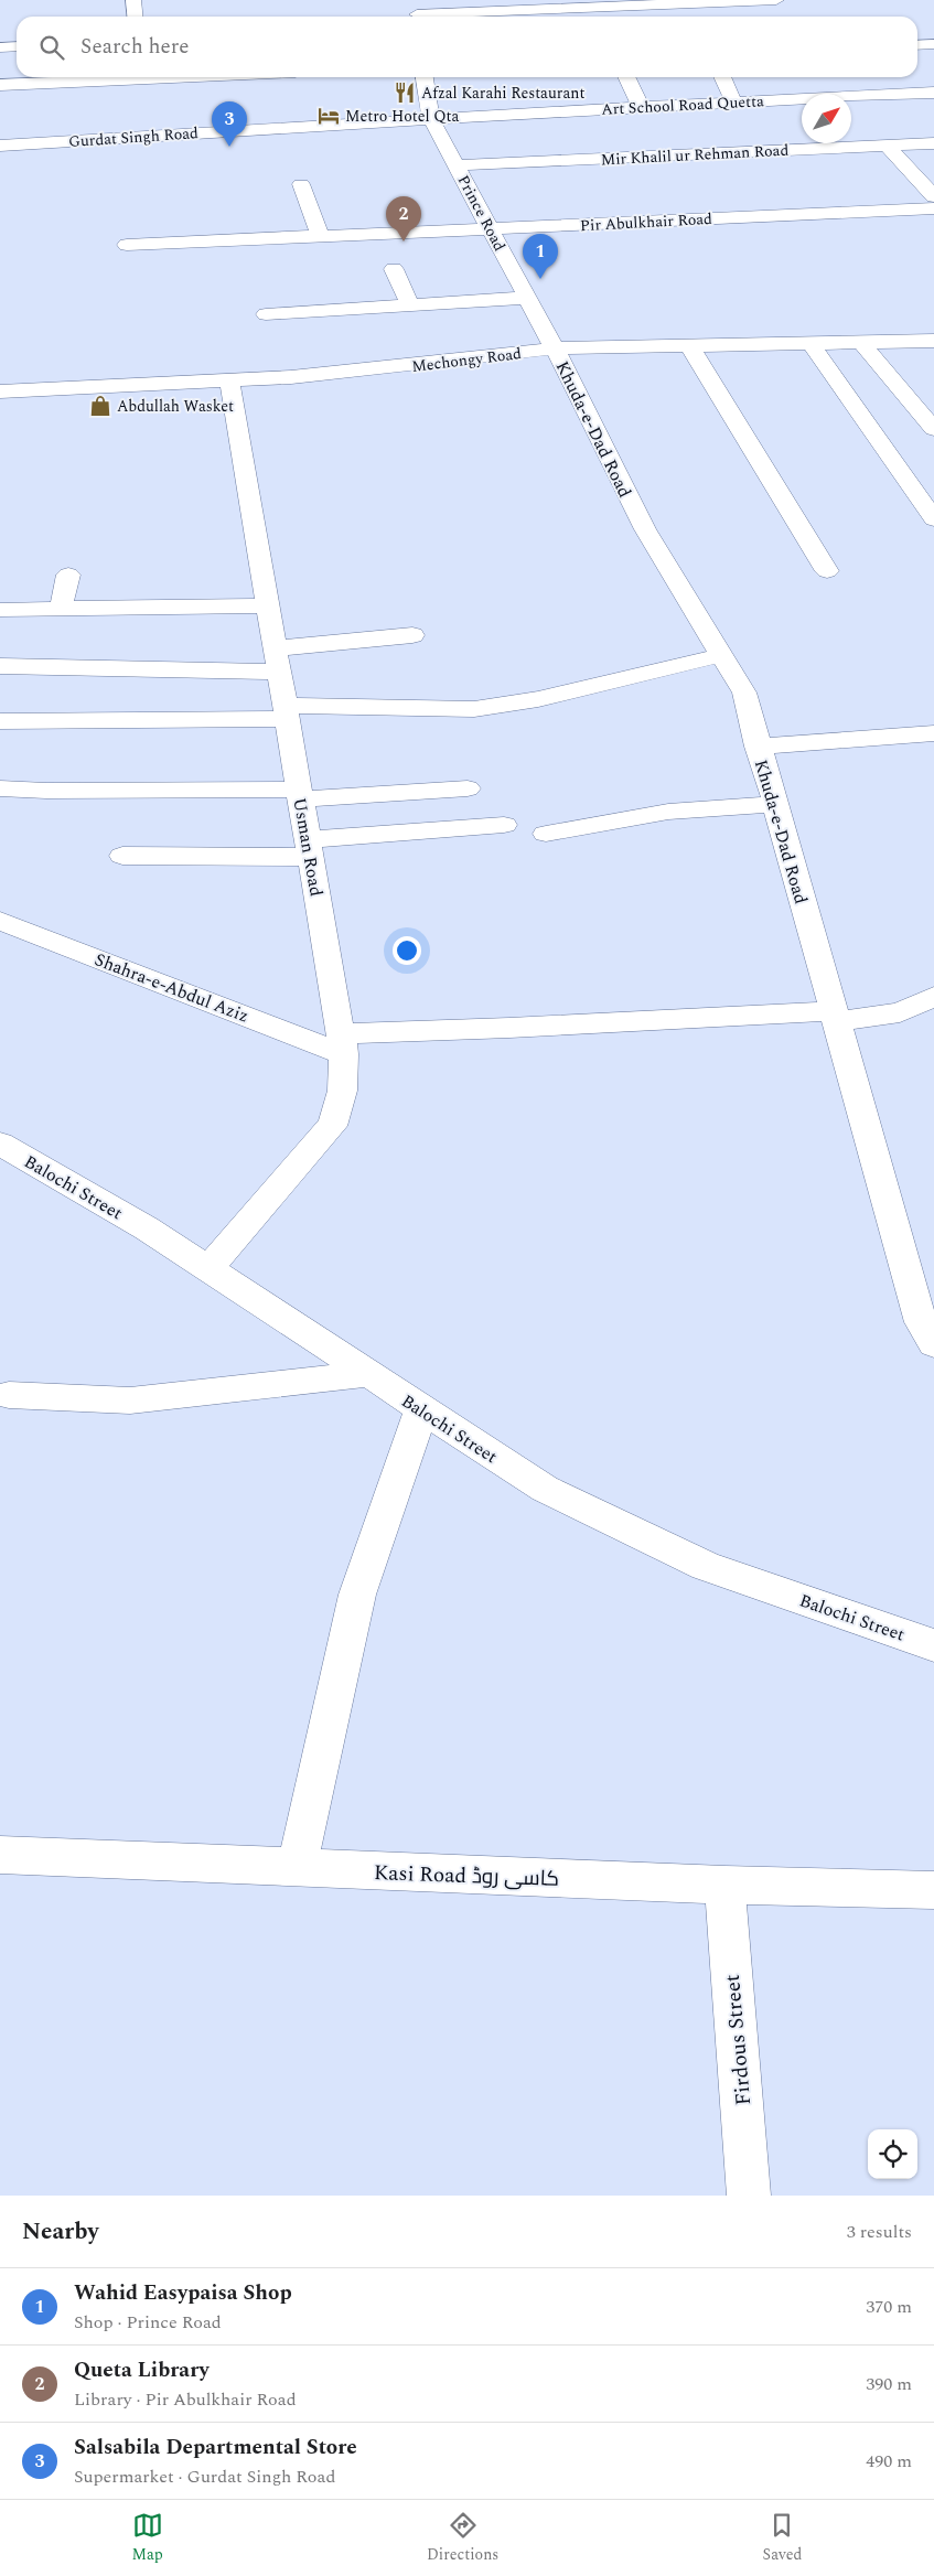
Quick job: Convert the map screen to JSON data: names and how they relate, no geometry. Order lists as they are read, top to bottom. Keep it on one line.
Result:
{"streets":{"street":["Art School Road Quetta","Gurdat Singh Road","Mir Khalil ur Rehman Road","Prince Road","Pir Abulkhair Road","Mechongy Road","Khuda-e-Dad Road","Usman Road","Shahra-e-Abdul Aziz","Balochi Street","Kasi Road کاسی روڈ","Firdous Street"]},"crossings":[["Art School Road Quetta","Gurdat Singh Road"],["Art School Road Quetta","Prince Road"],["Gurdat Singh Road","Prince Road"],["Mir Khalil ur Rehman Road","Prince Road"],["Prince Road","Pir Abulkhair Road"],["Prince Road","Mechongy Road"],["Prince Road","Khuda-e-Dad Road"],["Mechongy Road","Khuda-e-Dad Road"],["Mechongy Road","Usman Road"],["Usman Road","Shahra-e-Abdul Aziz"],["Usman Road","Balochi Street"],["Kasi Road کاسی روڈ","Firdous Street"]],"places":{"restaurant":["Afzal Karahi Restaurant"],"hotel":["Metro Hotel Qta"],"shop":["Abdullah Wasket"]},"north":"top right","page":{"search":"Search here","pins":["3","2","1"],"heading":["Nearby","3 results"],"list":[{"mark":"1","name":"Wahid Easypaisa Shop","note":"Shop · Prince Road","value":"370 m"},{"mark":"2","name":"Queta Library","note":"Library · Pir Abulkhair Road","value":"390 m"},{"mark":"3","name":"Salsabila Departmental Store","note":"Supermarket · Gurdat Singh Road","value":"490 m"}],"nav":["Map","Directions","Saved"]}}
